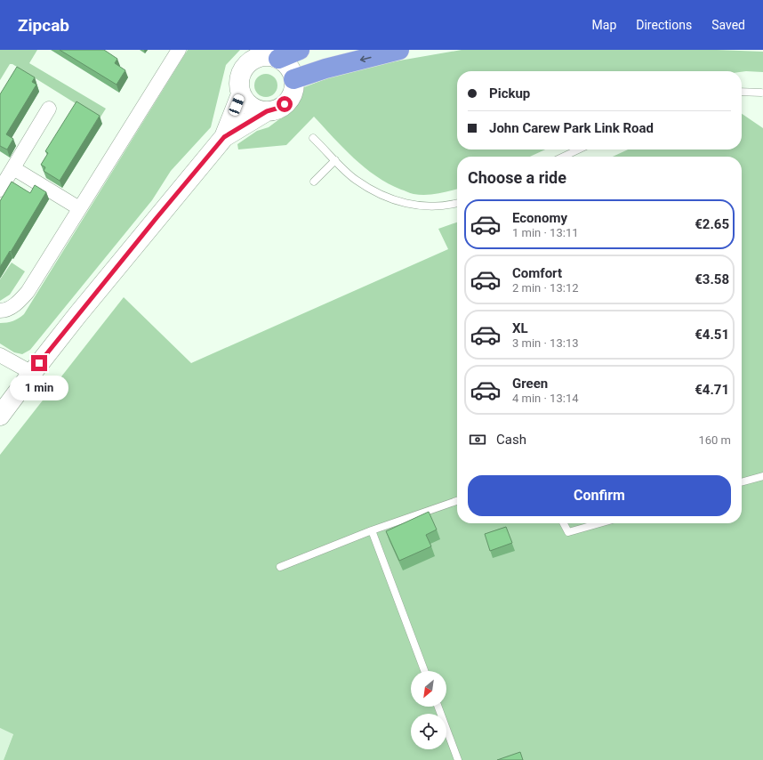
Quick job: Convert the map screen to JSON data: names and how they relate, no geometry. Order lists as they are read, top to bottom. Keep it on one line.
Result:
{"north":"bottom left","page":{"header":"Zipcab","nav":["Map","Directions","Saved"],"banner":["Pickup","John Carew Park Link Road"],"heading":"Choose a ride","list":[{"name":"Economy","note":"1 min · 13:11","value":"€2.65"},{"name":"Comfort","note":"2 min · 13:12","value":"€3.58"},{"name":"XL","note":"3 min · 13:13","value":"€4.51"},{"name":"Green","note":"4 min · 13:14","value":"€4.71"}],"bubble":"1 min","pay":["Cash","160 m"],"buttons":"Confirm"}}
